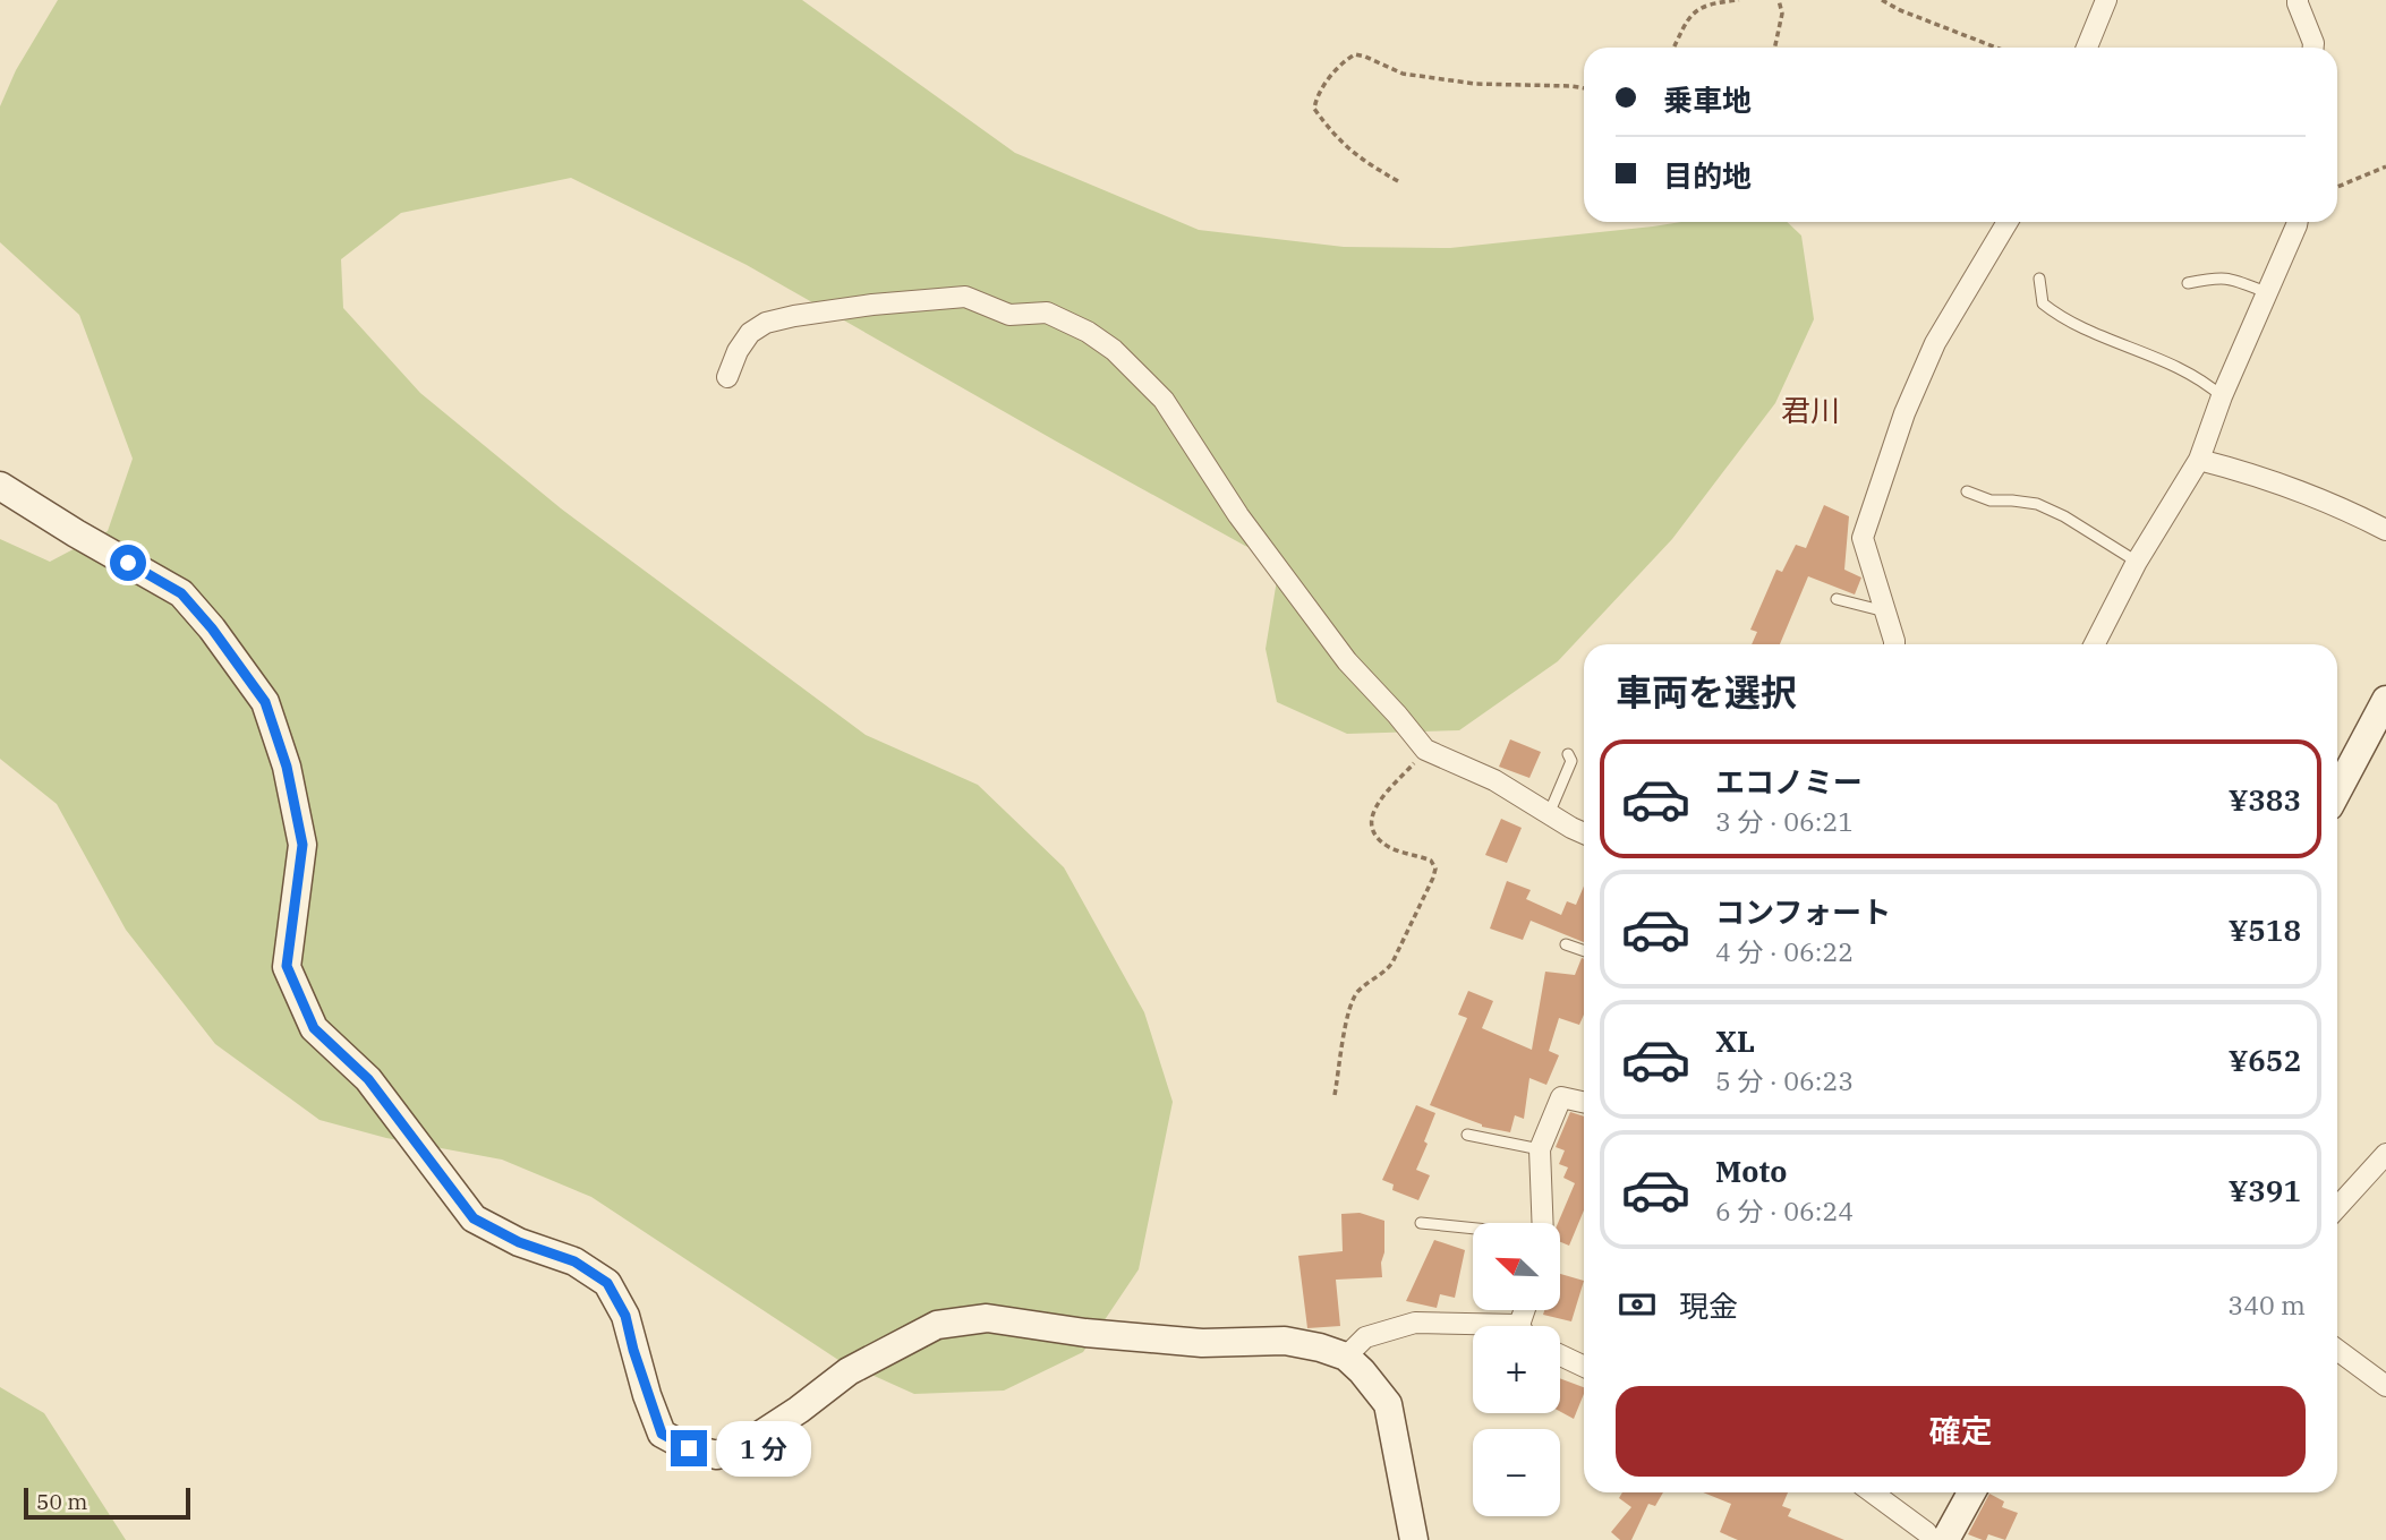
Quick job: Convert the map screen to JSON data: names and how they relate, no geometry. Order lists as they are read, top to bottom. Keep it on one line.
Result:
{"districts":["君川"],"scale_bar":"50 m","north":"top left","page":{"banner":["乗車地","目的地"],"heading":"車両を選択","list":[{"name":"エコノミー","note":"3 分 · 06:21","value":"¥383"},{"name":"コンフォート","note":"4 分 · 06:22","value":"¥518"},{"name":"XL","note":"5 分 · 06:23","value":"¥652"},{"name":"Moto","note":"6 分 · 06:24","value":"¥391"}],"map_buttons":["+","−"],"pay":["現金","340 m"],"buttons":"確定","bubble":"1 分","scale":"50 m"}}
